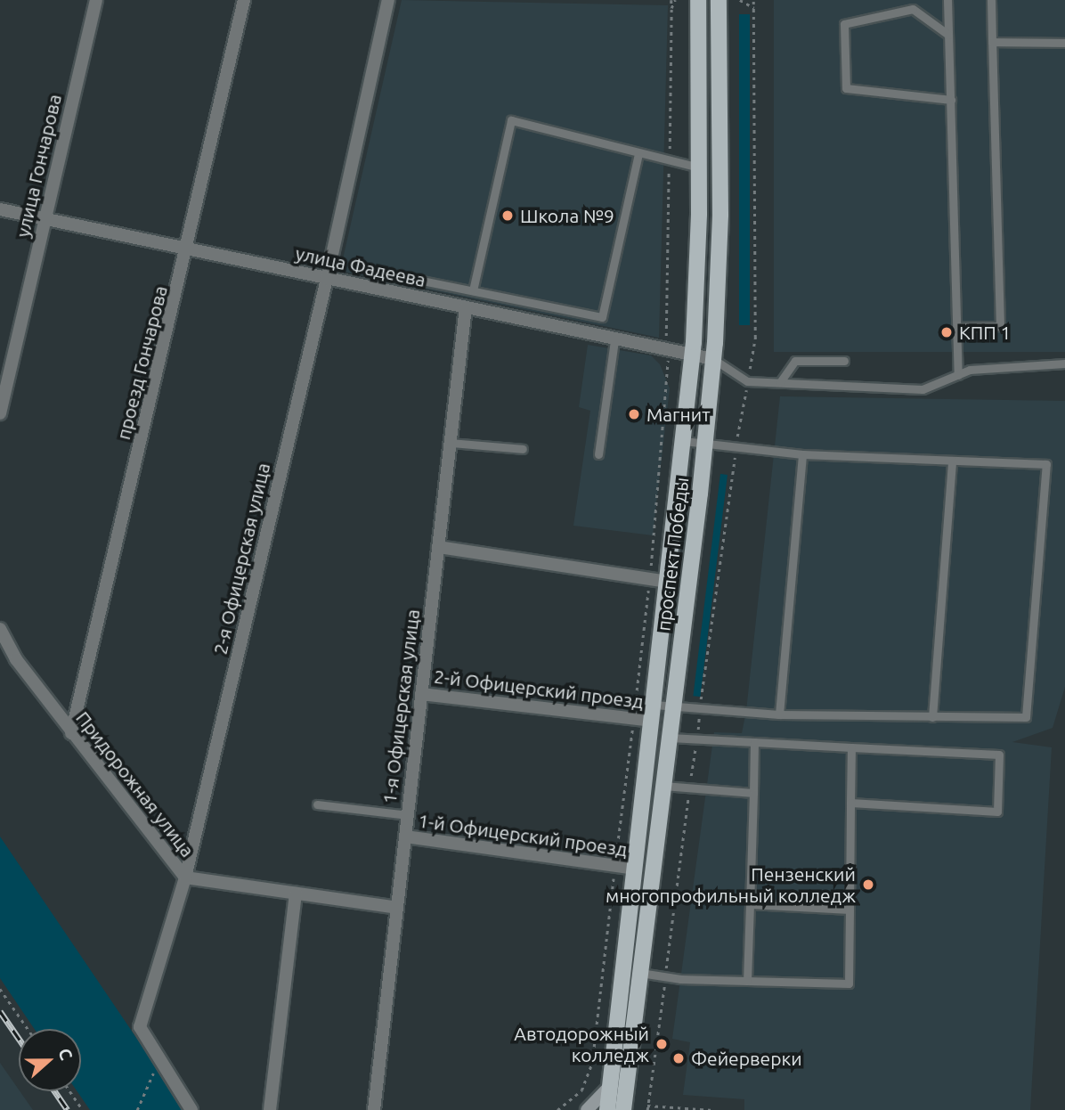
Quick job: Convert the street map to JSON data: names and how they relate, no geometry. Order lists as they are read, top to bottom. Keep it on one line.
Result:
{"streets":{"main road":["проспект Победы"],"street":["улица Гончарова","улица Фадеева","проезд Гончарова","2-я Офицерская улица","2-й Офицерский проезд","1-я Офицерская улица","Придорожная улица","1-й Офицерский проезд"]},"crossings":[["улица Гончарова","улица Фадеева"],["улица Фадеева","проезд Гончарова"],["улица Фадеева","проспект Победы"],["улица Фадеева","2-я Офицерская улица"],["улица Фадеева","1-я Офицерская улица"],["проезд Гончарова","Придорожная улица"],["проспект Победы","2-й Офицерский проезд"],["проспект Победы","1-й Офицерский проезд"],["2-я Офицерская улица","Придорожная улица"],["2-й Офицерский проезд","1-я Офицерская улица"],["1-я Офицерская улица","Придорожная улица"],["1-я Офицерская улица","1-й Офицерский проезд"]],"places":["Школа №9","КПП 1","Магнит","Пензенский многопрофильный колледж","Автодорожный колледж","Фейерверки"],"north":"right"}
